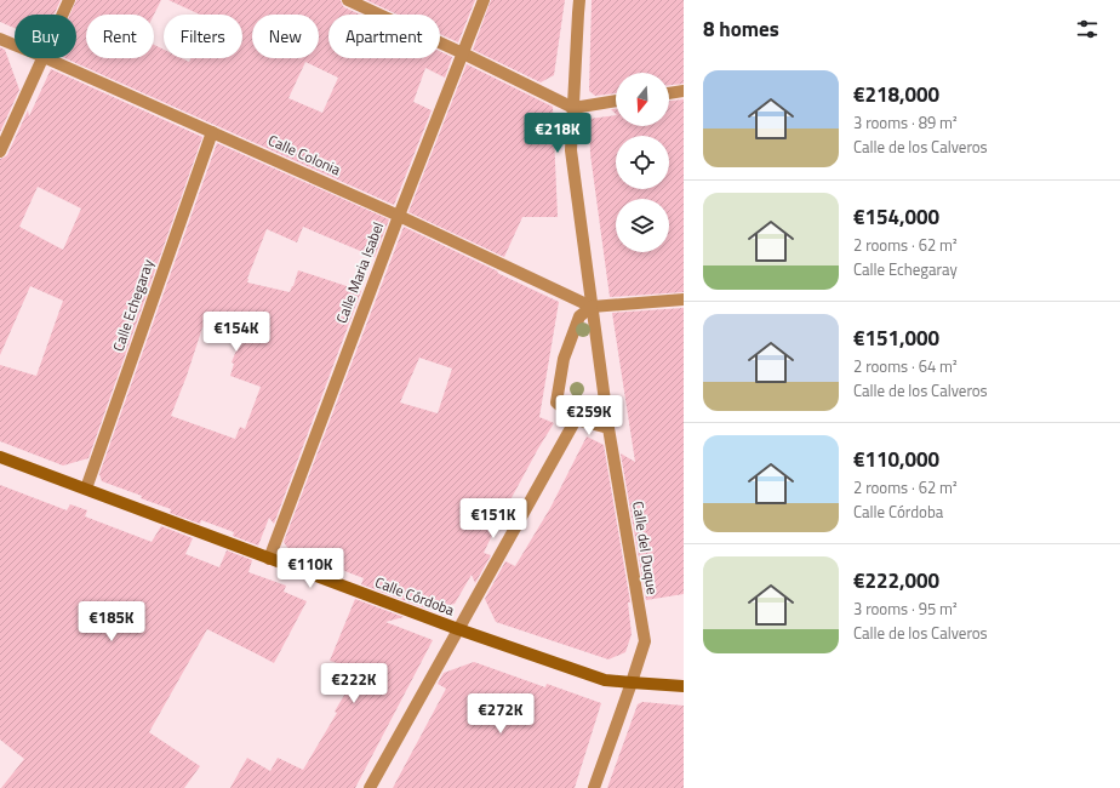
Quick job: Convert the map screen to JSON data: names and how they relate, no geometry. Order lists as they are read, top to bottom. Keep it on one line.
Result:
{"streets":{"main road":["Calle Córdoba"],"street":["Calle Colonia","Calle Maria Isabel","Calle Echegaray","Calle del Duque"]},"crossings":[["Calle Colonia","Calle Maria Isabel"],["Calle Colonia","Calle Echegaray"],["Calle Colonia","Calle del Duque"],["Calle Maria Isabel","Calle Córdoba"],["Calle Echegaray","Calle Córdoba"],["Calle del Duque","Calle Córdoba"]],"north":"bottom","page":{"heading":"8 homes","chip":["Buy","Rent","Filters","New","Apartment"],"list":[{"name":"€218,000","note":"3 rooms · 89 m² · Calle de los Calveros"},{"name":"€154,000","note":"2 rooms · 62 m² · Calle Echegaray"},{"name":"€151,000","note":"2 rooms · 64 m² · Calle de los Calveros"},{"name":"€110,000","note":"2 rooms · 62 m² · Calle Córdoba"},{"name":"€222,000","note":"3 rooms · 95 m² · Calle de los Calveros"}],"price":["€218K","€154K","€259K","€151K","€110K","€185K","€222K","€272K"]}}
